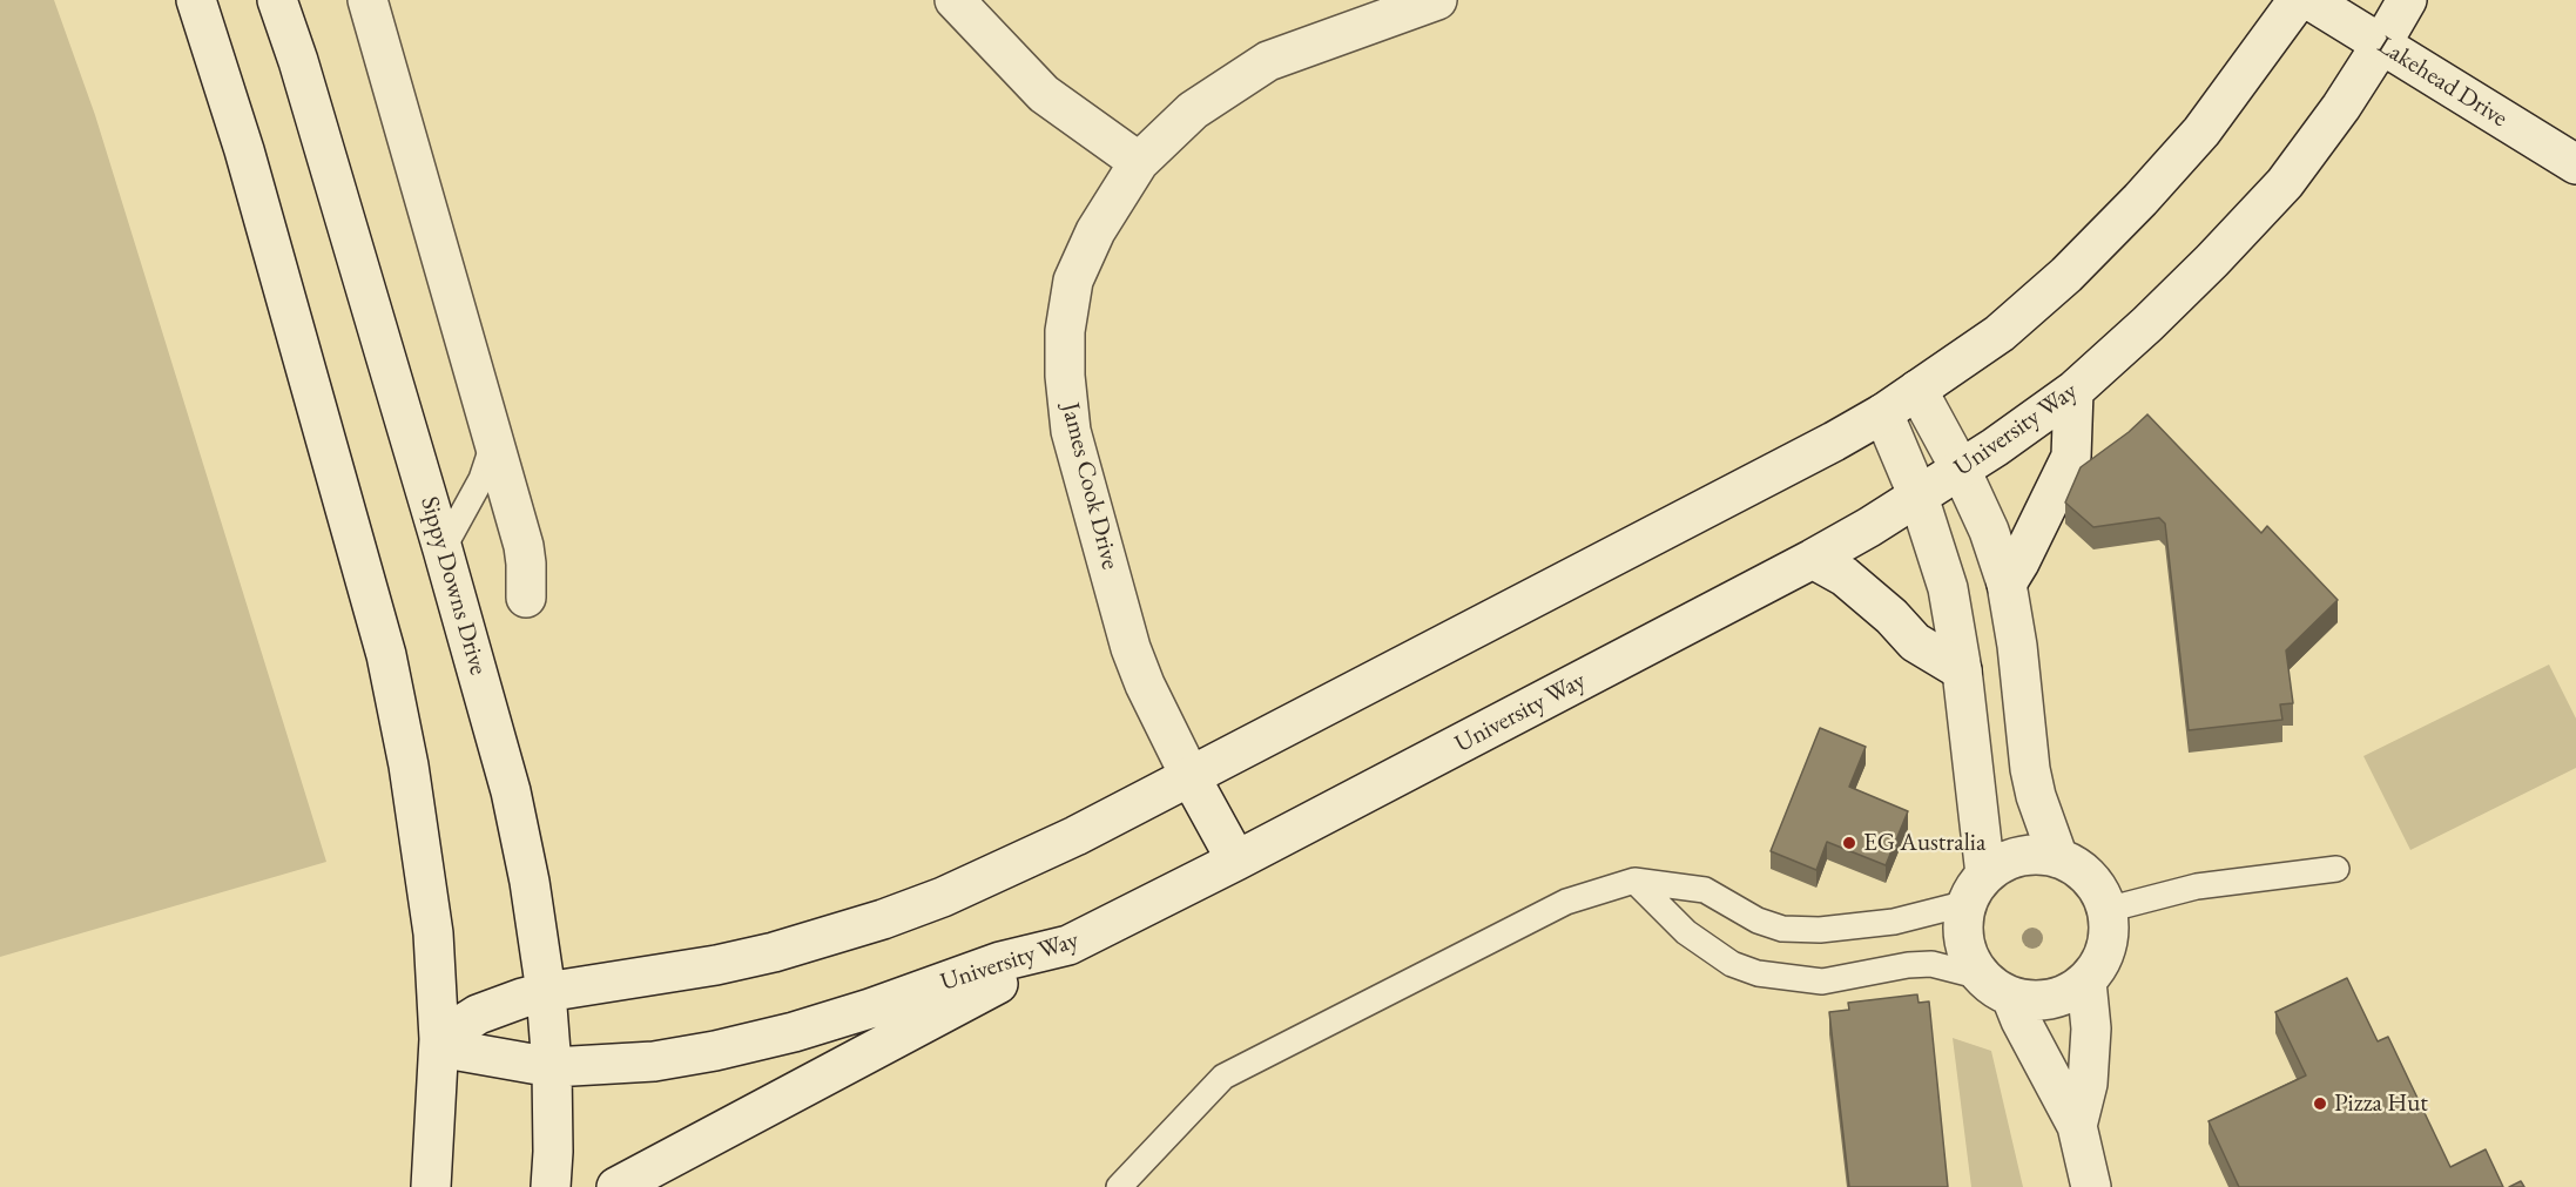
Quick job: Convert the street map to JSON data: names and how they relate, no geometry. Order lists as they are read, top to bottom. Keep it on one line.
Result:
{"streets":{"main road":["Lakehead Drive","University Way","James Cook Drive","Sippy Downs Drive"]},"crossings":[["Lakehead Drive","University Way"],["University Way","James Cook Drive"],["University Way","Sippy Downs Drive"]],"places":["EG Australia","Pizza Hut"]}
